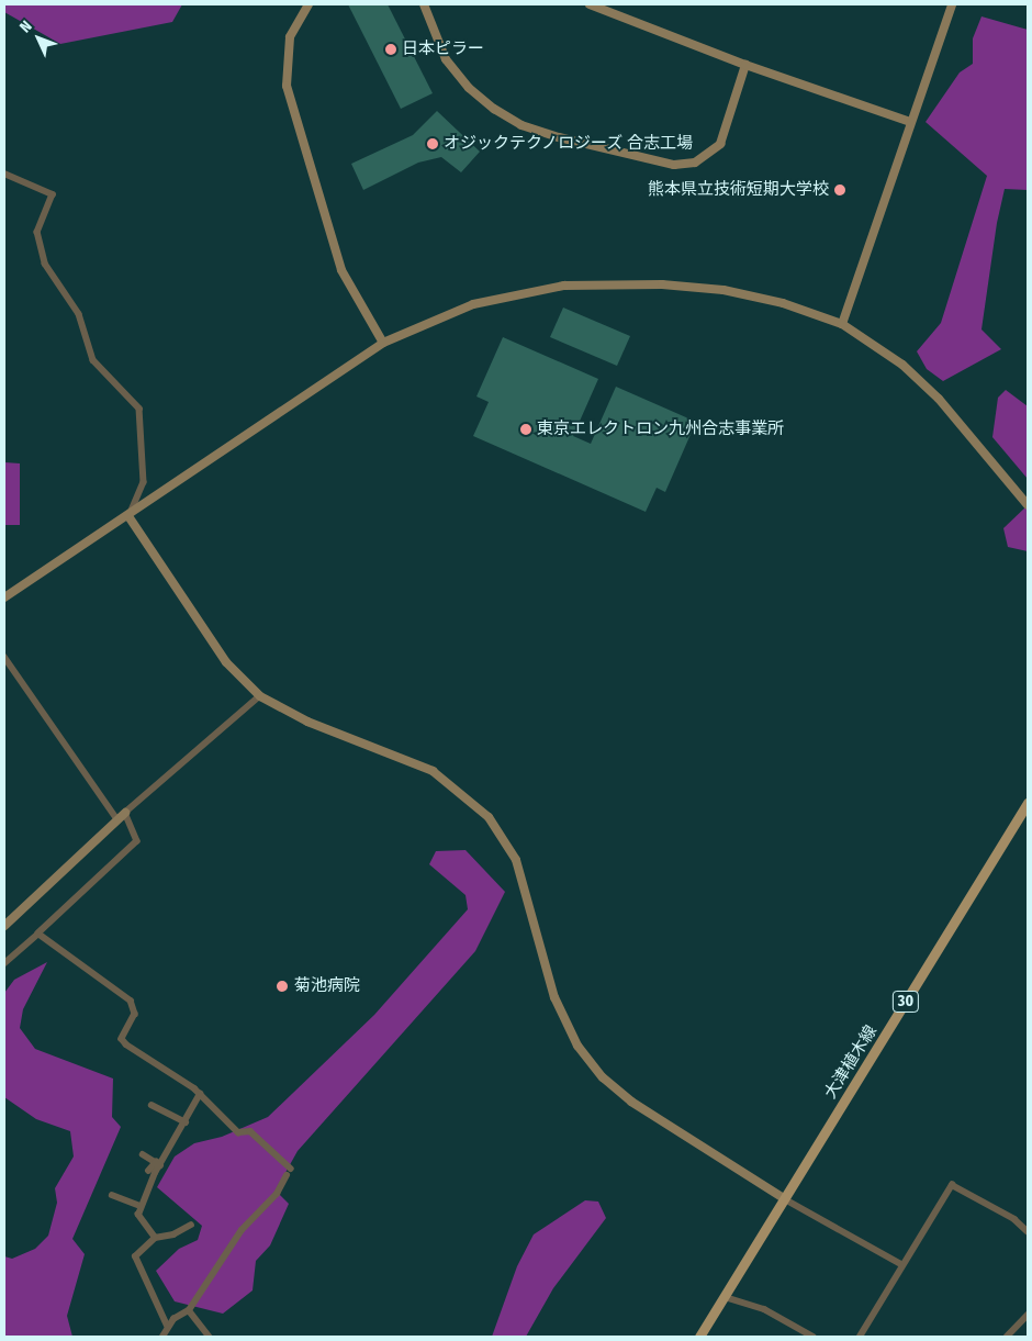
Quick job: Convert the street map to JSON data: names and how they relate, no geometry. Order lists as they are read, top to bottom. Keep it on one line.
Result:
{"streets":{"main road":["30","大津植木線"]},"places":["日本ピラー","オジックテクノロジーズ 合志工場","熊本県立技術短期大学校","東京エレクトロン九州合志事業所","菊池病院"],"north":"top left"}
